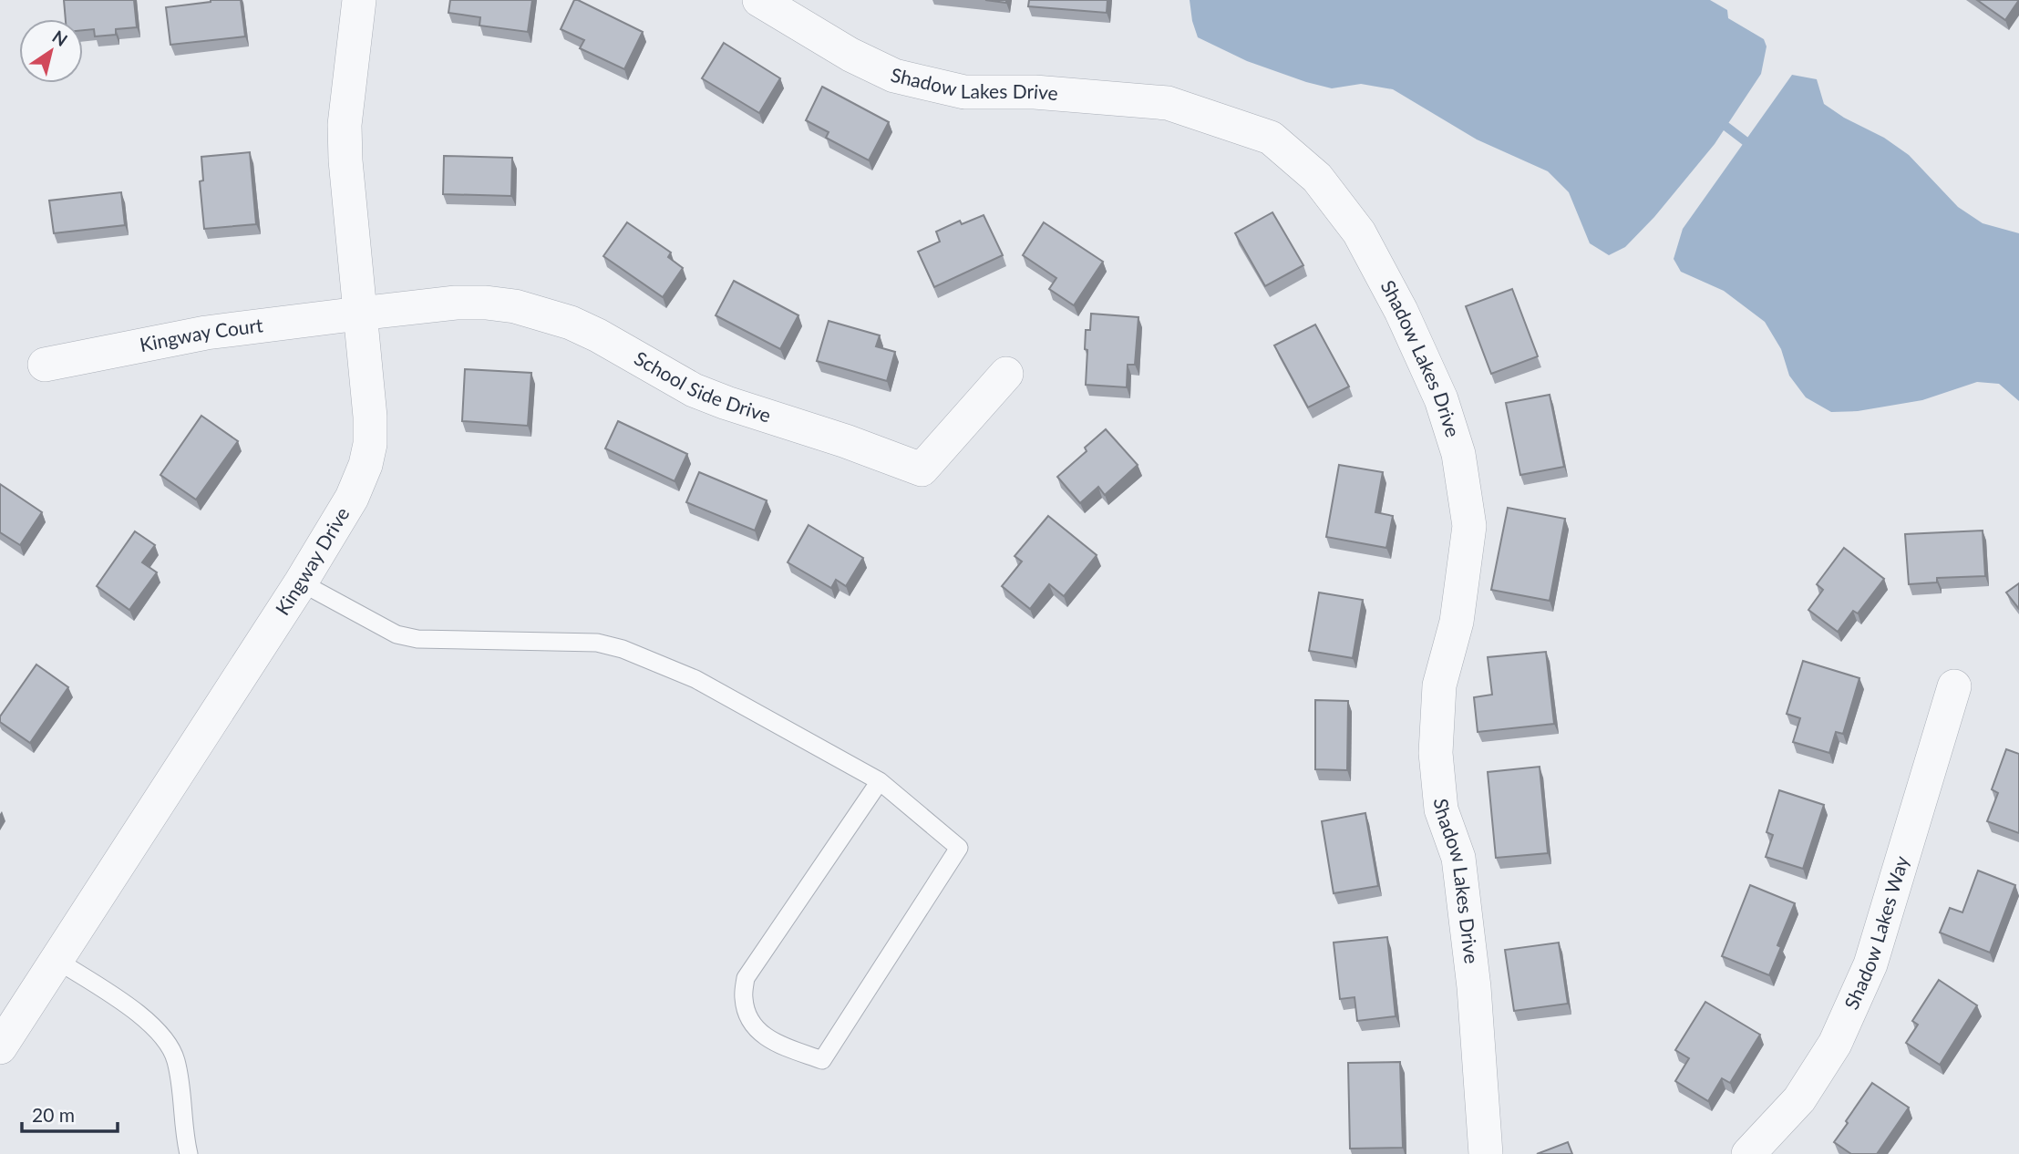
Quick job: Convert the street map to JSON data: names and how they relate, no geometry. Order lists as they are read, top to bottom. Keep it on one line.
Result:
{"streets":{"street":["Shadow Lakes Drive","Kingway Court","School Side Drive","Kingway Drive","Shadow Lakes Way"]},"crossings":[["Kingway Court","School Side Drive"],["Kingway Court","Kingway Drive"],["School Side Drive","Kingway Drive"]],"scale_bar":"20 m","north":"top right"}
